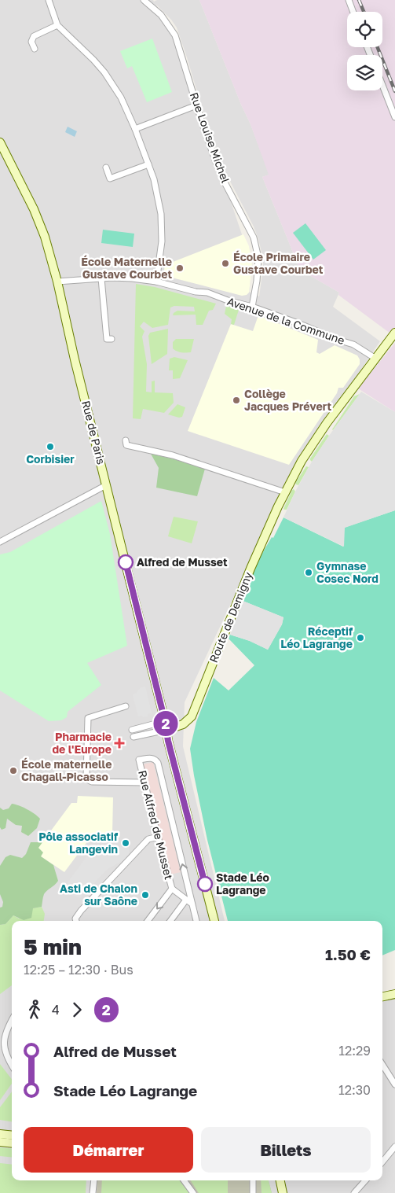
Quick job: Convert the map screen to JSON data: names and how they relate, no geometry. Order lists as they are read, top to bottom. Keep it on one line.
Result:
{"streets":{"main road":["Rue de Paris","Route de Demigny"],"street":["Rue Louise Michel","Avenue de la Commune","Rue Alfred de Musset"]},"crossings":[["Rue Louise Michel","Avenue de la Commune"],["Avenue de la Commune","Rue de Paris"],["Avenue de la Commune","Route de Demigny"],["Rue de Paris","Route de Demigny"]],"places":{"other":["École Primaire Gustave Courbet","École Maternelle Gustave Courbet","Collège Jacques Prévert","Corbisier","Alfred de Musset","Gymnase Cosec Nord","Réceptif Léo Lagrange","École maternelle Chagall-Picasso","Pôle associatif Langevin","Stade Léo Lagrange","Asti de Chalon sur Saône"],"health":["Pharmacie de l'Europe"]},"lines":["bus line 2"],"page":{"on_map":"2","heading":["5 min","12:25 – 12:30 · Bus","1.50 €"],"legs":["4","2"],"list":[{"name":"Alfred de Musset","value":"12:29"},{"name":"Stade Léo Lagrange","value":"12:30"}],"buttons":["Démarrer","Billets"]}}
